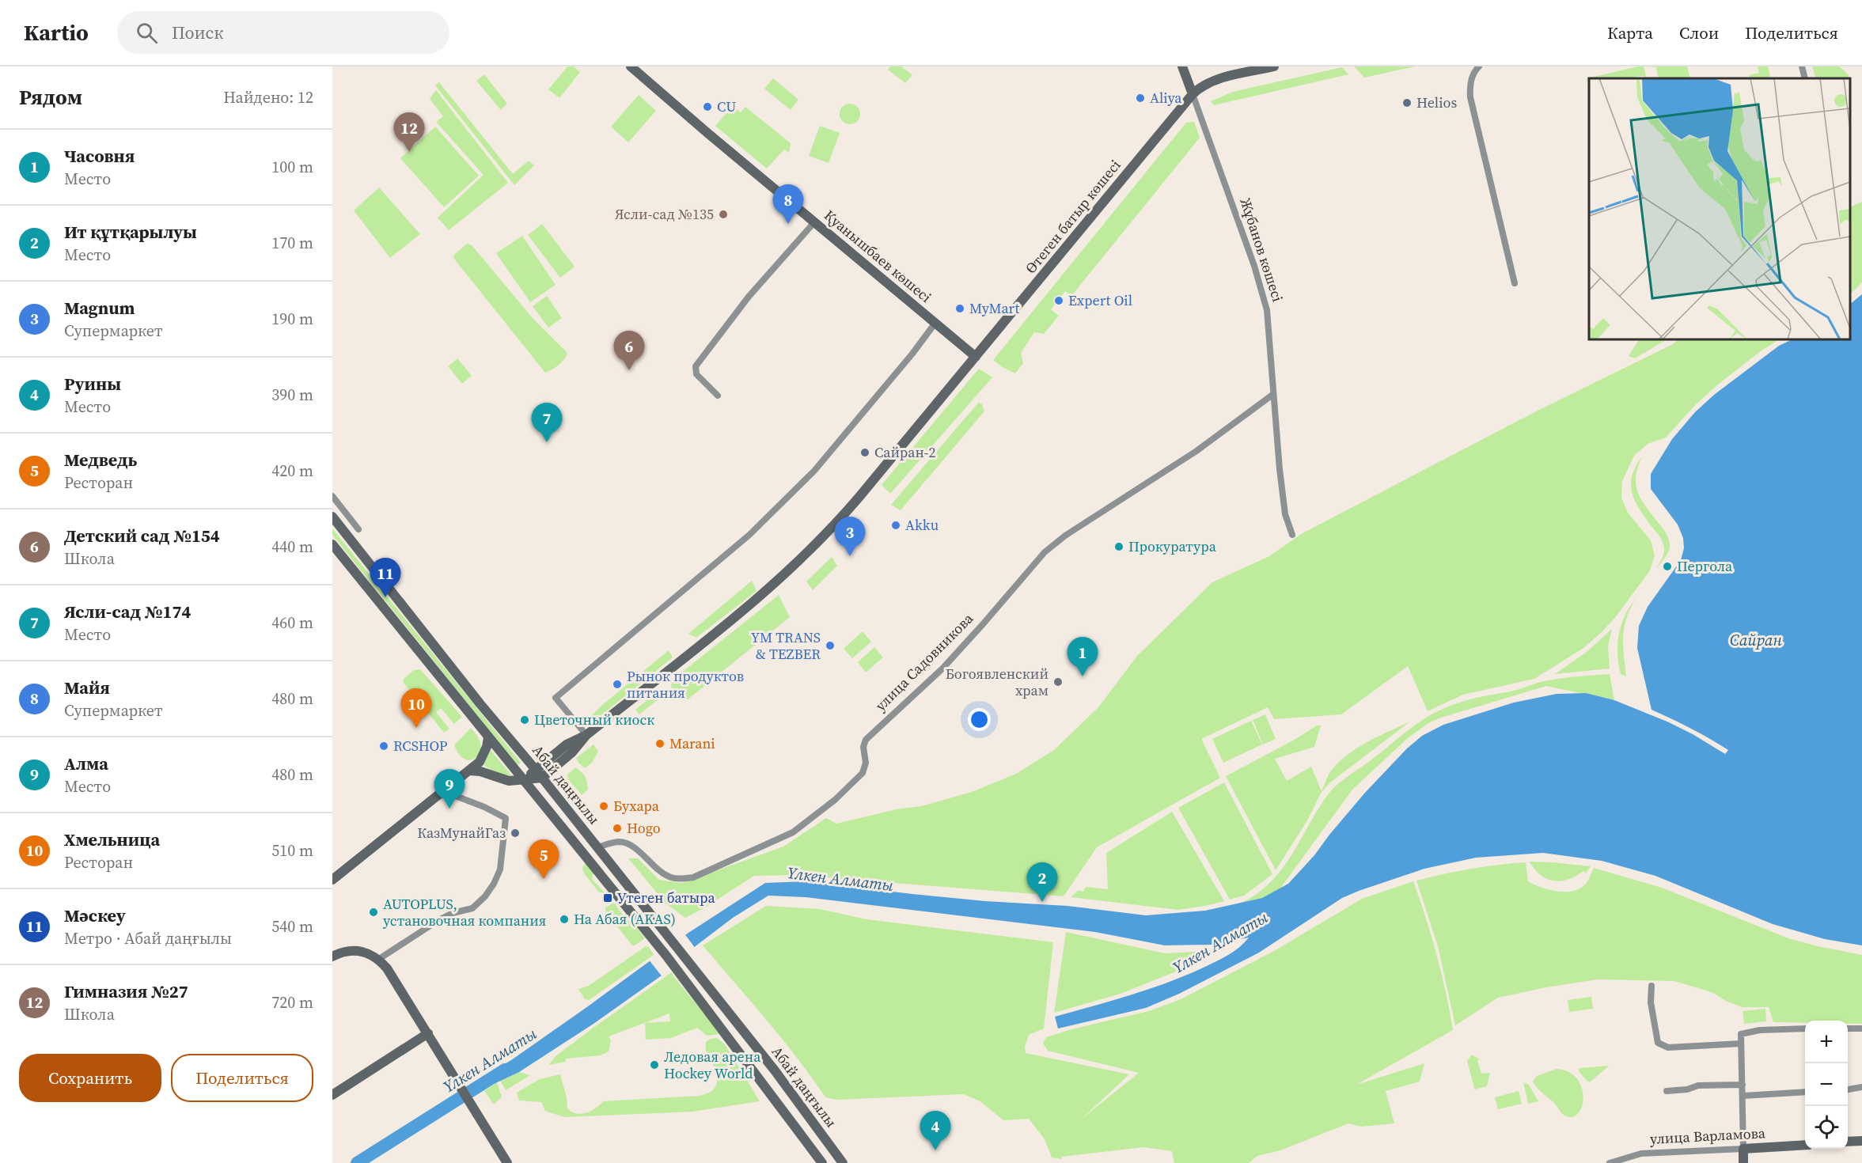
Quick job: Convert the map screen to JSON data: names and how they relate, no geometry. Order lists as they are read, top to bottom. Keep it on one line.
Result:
{"streets":{"main road":["Өтеген батыр көшесі","Жұбанов көшесі","Қуанышбаев көшесі","Абай даңғылы","улица Варламова"],"street":["улица Садовникова"]},"crossings":[["Өтеген батыр көшесі","Жұбанов көшесі"],["Өтеген батыр көшесі","Қуанышбаев көшесі"],["Жұбанов көшесі","улица Садовникова"],["улица Садовникова","Абай даңғылы"]],"water":["Сайран","Үлкен Алматы"],"places":{"other":["Aliya","Helios","CU","Ясли-сад №135","Expert Oil","MyMart","Сайран-2","Akku","Прокуратура","Пергола","YM TRANS & TEZBER","Богоявленский храм","Рынок продуктов питания","Цветочный киоск","Marani","RCSHOP","Бухара","Hogo","КазМунайГаз","AUTOPLUS, установочная компания","На Абая (AKAS)","Ледовая арена Hockey World"],"transit":["Утеген батыра"]},"page":{"header":"Kartio","search":"Поиск","nav":["Карта","Слои","Поделиться"],"heading":["Рядом","Найдено: 12"],"pins":["12","8","6","7","3","11","1","10","9","5","2","4"],"list":[{"mark":"1","name":"Часовня","note":"Место","value":"100 m"},{"mark":"2","name":"Ит құтқарылуы","note":"Место","value":"170 m"},{"mark":"3","name":"Magnum","note":"Супермаркет","value":"190 m"},{"mark":"4","name":"Руины","note":"Место","value":"390 m"},{"mark":"5","name":"Медведь","note":"Ресторан","value":"420 m"},{"mark":"6","name":"Детский сад №154","note":"Школа","value":"440 m"},{"mark":"7","name":"Ясли-сад №174","note":"Место","value":"460 m"},{"mark":"8","name":"Майя","note":"Супермаркет","value":"480 m"},{"mark":"9","name":"Алма","note":"Место","value":"480 m"},{"mark":"10","name":"Хмельница","note":"Ресторан","value":"510 m"},{"mark":"11","name":"Мәскеу","note":"Метро · Абай даңғылы","value":"540 m"},{"mark":"12","name":"Гимназия №27","note":"Школа","value":"720 m"}],"map_buttons":["+","−"],"buttons":["Сохранить","Поделиться"]}}
